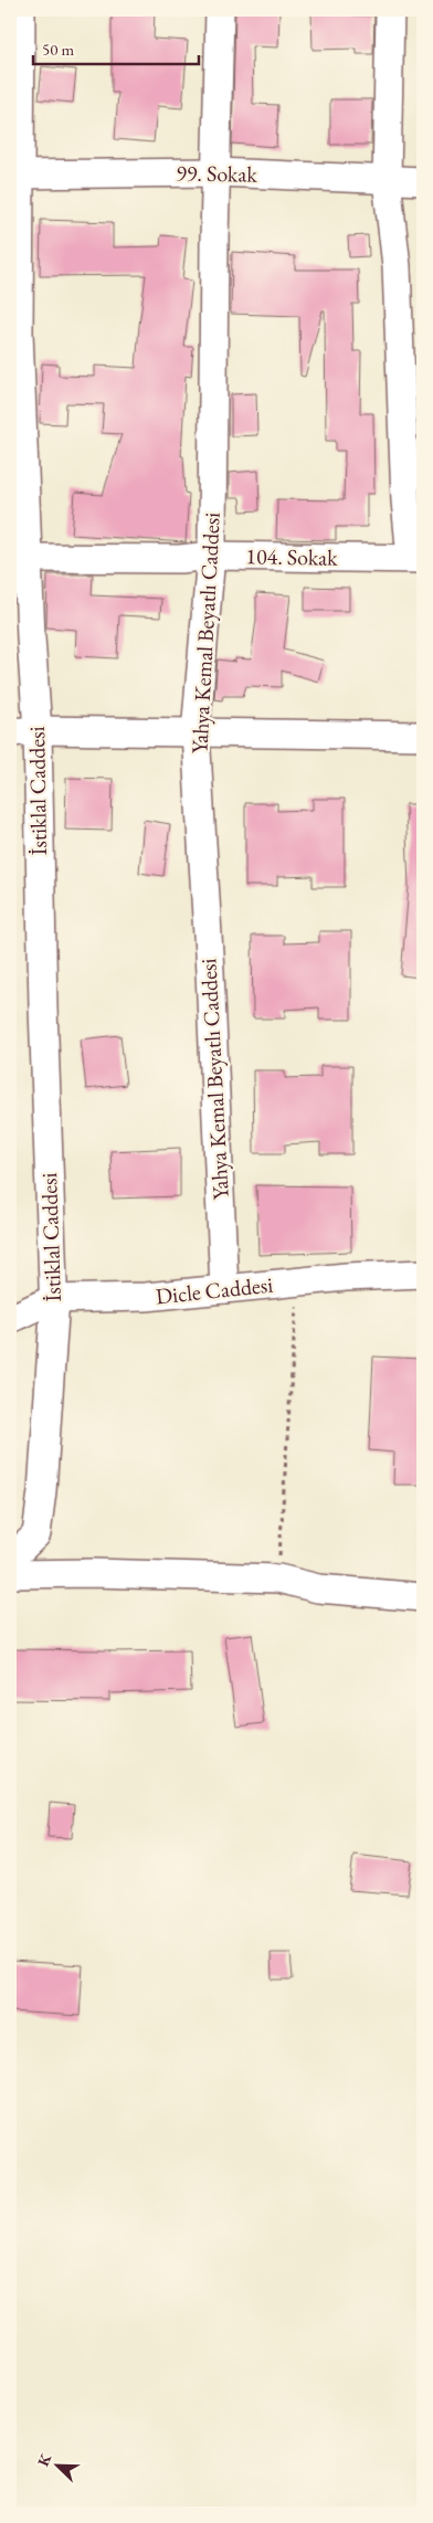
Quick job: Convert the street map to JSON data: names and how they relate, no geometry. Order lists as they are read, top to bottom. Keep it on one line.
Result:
{"streets":{"street":["99. Sokak","104. Sokak","Yahya Kemal Beyatlı Caddesi","İstiklal Caddesi","Dicle Caddesi"]},"crossings":[["99. Sokak","Yahya Kemal Beyatlı Caddesi"],["99. Sokak","İstiklal Caddesi"],["104. Sokak","Yahya Kemal Beyatlı Caddesi"],["104. Sokak","İstiklal Caddesi"],["Yahya Kemal Beyatlı Caddesi","Dicle Caddesi"],["İstiklal Caddesi","Dicle Caddesi"]],"scale_bar":"50 m","north":"top left"}
